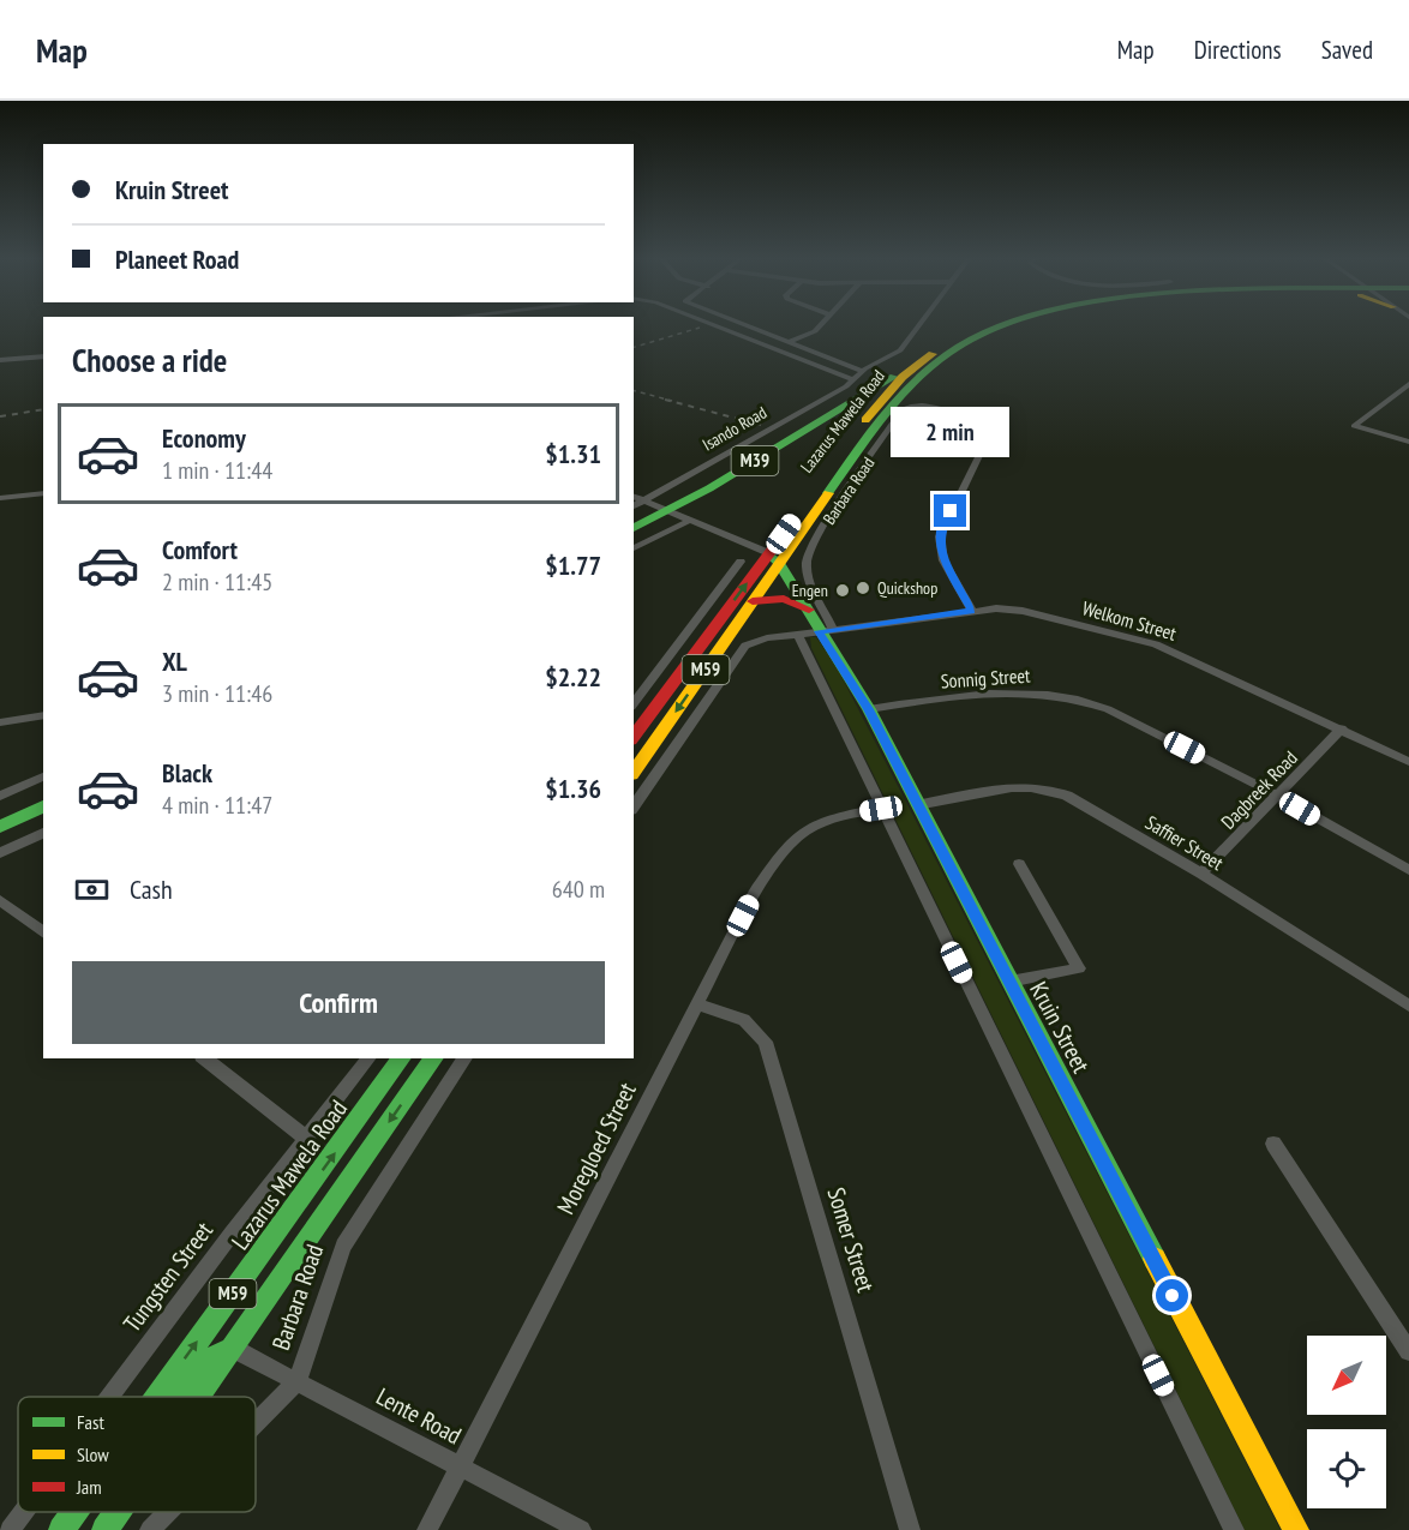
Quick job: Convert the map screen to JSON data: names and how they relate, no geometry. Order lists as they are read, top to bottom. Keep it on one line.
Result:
{"streets":{"main road":["Lazarus Mawela Road","Isando Road","M39","M59","Kruin Street"],"street":["Barbara Road","Welkom Street","Sonnig Street","Dagbreek Road","Saffier Street","Moregloed Street","Somer Street","Tungsten Street","Lente Road"]},"crossings":[["Lazarus Mawela Road","Isando Road"],["Lazarus Mawela Road","M39"],["Lazarus Mawela Road","Kruin Street"],["Isando Road","M39"],["Barbara Road","Welkom Street"],["Barbara Road","Kruin Street"],["Barbara Road","Lente Road"],["Welkom Street","Dagbreek Road"],["Welkom Street","Kruin Street"],["M59","Lente Road"],["Sonnig Street","Dagbreek Road"],["Sonnig Street","Kruin Street"],["Dagbreek Road","Saffier Street"],["Saffier Street","Kruin Street"],["Moregloed Street","Somer Street"],["Moregloed Street","Lente Road"]],"places":["Quickshop","Engen"],"legend":["Fast","Slow","Jam"],"north":"bottom left","page":{"header":"Map","nav":["Map","Directions","Saved"],"banner":["Kruin Street","Planeet Road"],"heading":"Choose a ride","list":[{"name":"Economy","note":"1 min · 11:44","value":"$1.31"},{"name":"Comfort","note":"2 min · 11:45","value":"$1.77"},{"name":"XL","note":"3 min · 11:46","value":"$2.22"},{"name":"Black","note":"4 min · 11:47","value":"$1.36"}],"bubble":"2 min","pay":["Cash","640 m"],"buttons":"Confirm"}}
